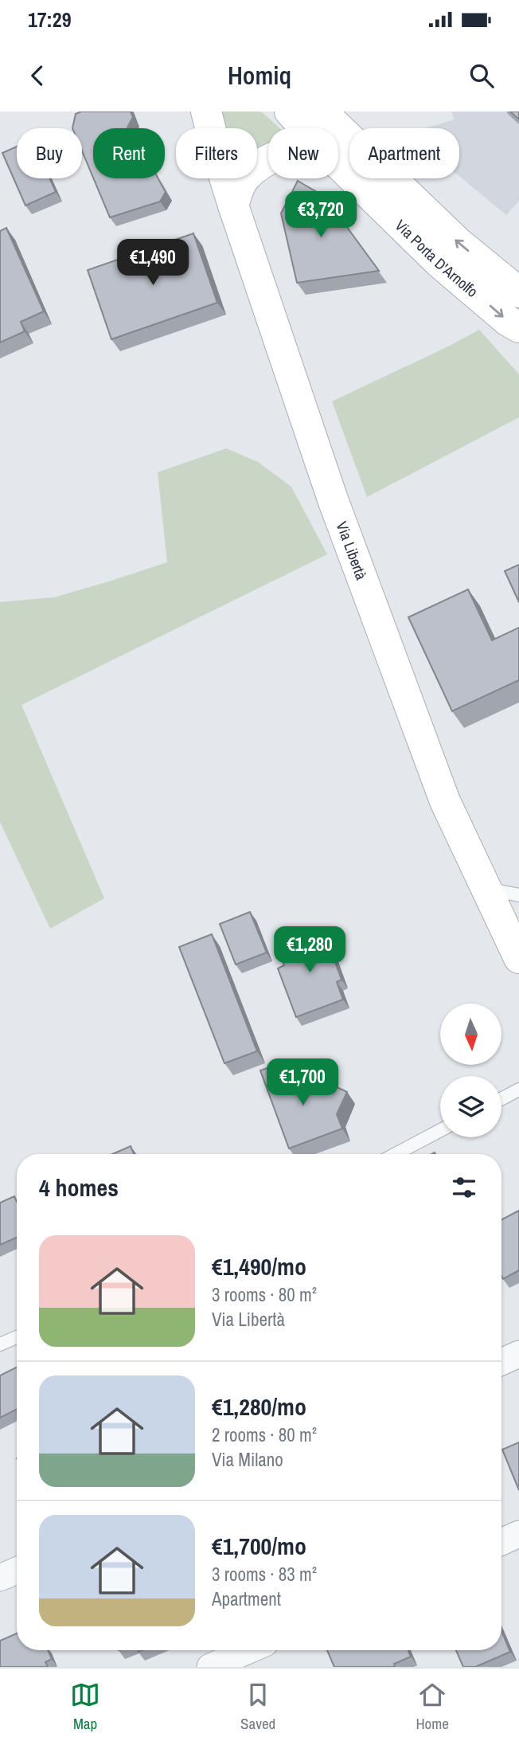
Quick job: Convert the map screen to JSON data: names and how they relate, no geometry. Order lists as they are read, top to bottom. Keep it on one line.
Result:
{"streets":{"street":["Via Porta D'Arnolfo","Via Libertà"]},"north":"bottom","page":{"status":"17:29","header":"Homiq","chip":["Buy","Rent","Filters","New","Apartment"],"price":["€3,720","€1,490","€1,280","€1,700"],"heading":"4 homes","list":[{"name":"€1,490/mo","note":"3 rooms · 80 m² · Via Libertà"},{"name":"€1,280/mo","note":"2 rooms · 80 m² · Via Milano"},{"name":"€1,700/mo","note":"3 rooms · 83 m² · Apartment"}],"tabs":["Map","Saved","Home"]}}
